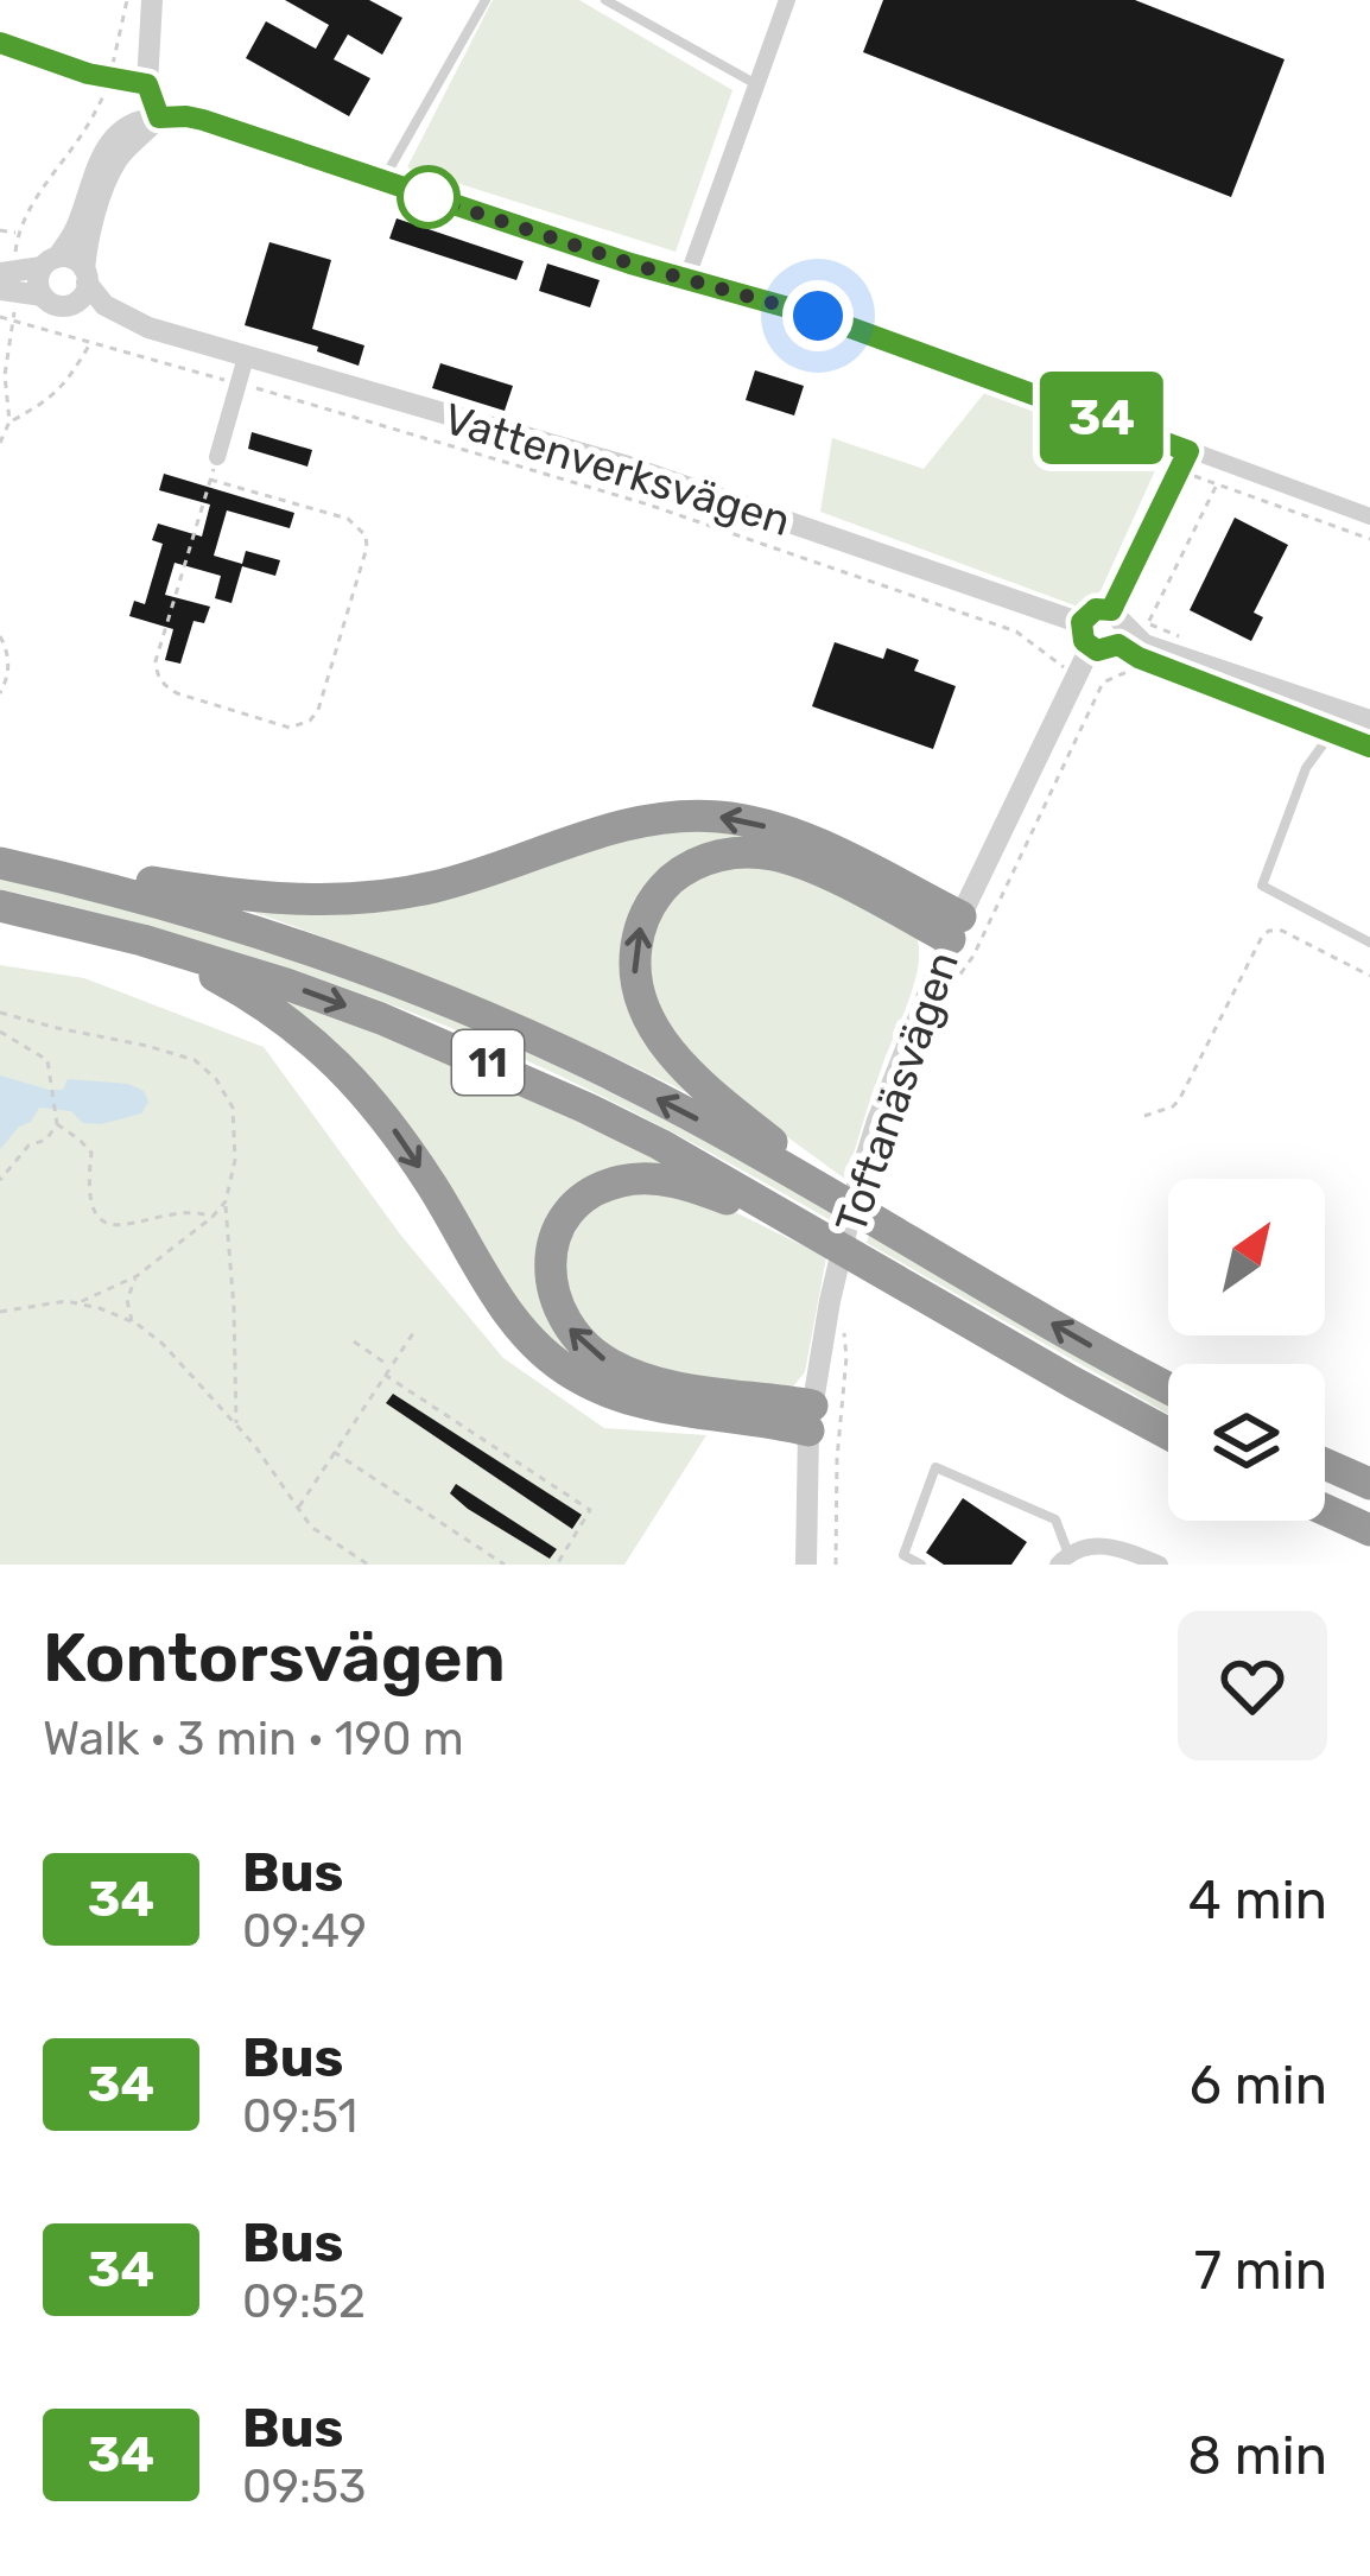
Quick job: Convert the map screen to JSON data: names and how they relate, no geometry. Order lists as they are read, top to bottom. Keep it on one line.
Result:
{"streets":{"highway":["11"],"street":["Vattenverksvägen","Toftanäsvägen"]},"crossings":[["Vattenverksvägen","Toftanäsvägen"]],"lines":["bus line 34"],"north":"top right","page":{"on_map":"34","heading":["Kontorsvägen","Walk · 3 min · 190 m"],"list":[{"mark":"34","name":"Bus","note":"09:49","value":"4 min"},{"mark":"34","name":"Bus","note":"09:51","value":"6 min"},{"mark":"34","name":"Bus","note":"09:52","value":"7 min"},{"mark":"34","name":"Bus","note":"09:53","value":"8 min"}]}}
